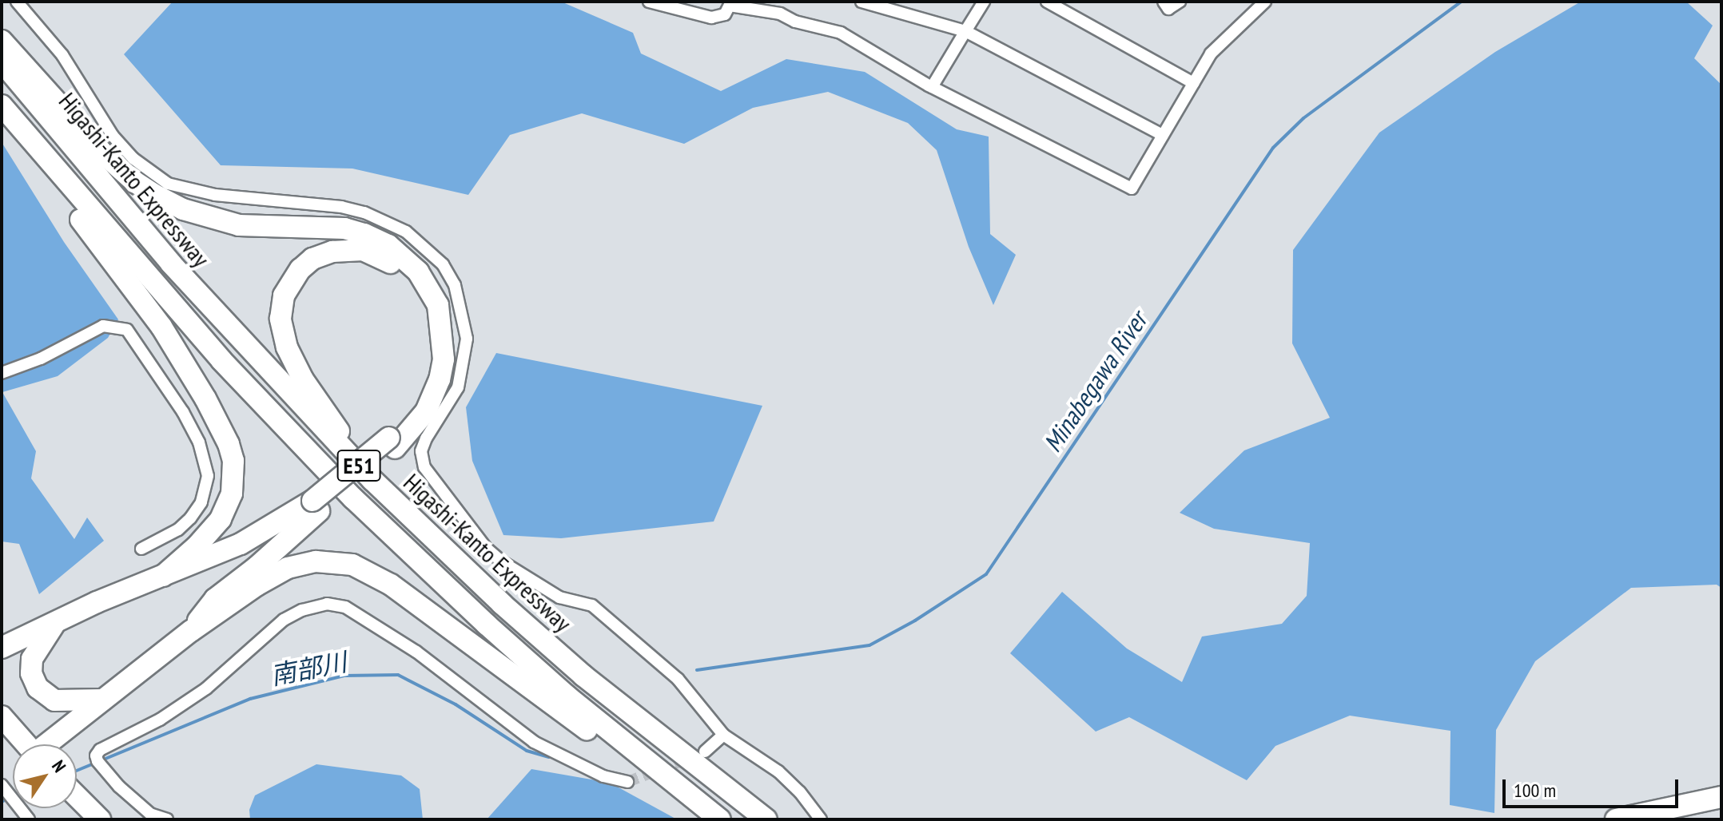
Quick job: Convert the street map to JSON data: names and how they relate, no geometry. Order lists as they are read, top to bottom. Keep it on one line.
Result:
{"streets":{"highway":["Higashi-Kanto Expressway","E51"]},"water":["Minabegawa River","南部川"],"scale_bar":"100 m","north":"top right"}
